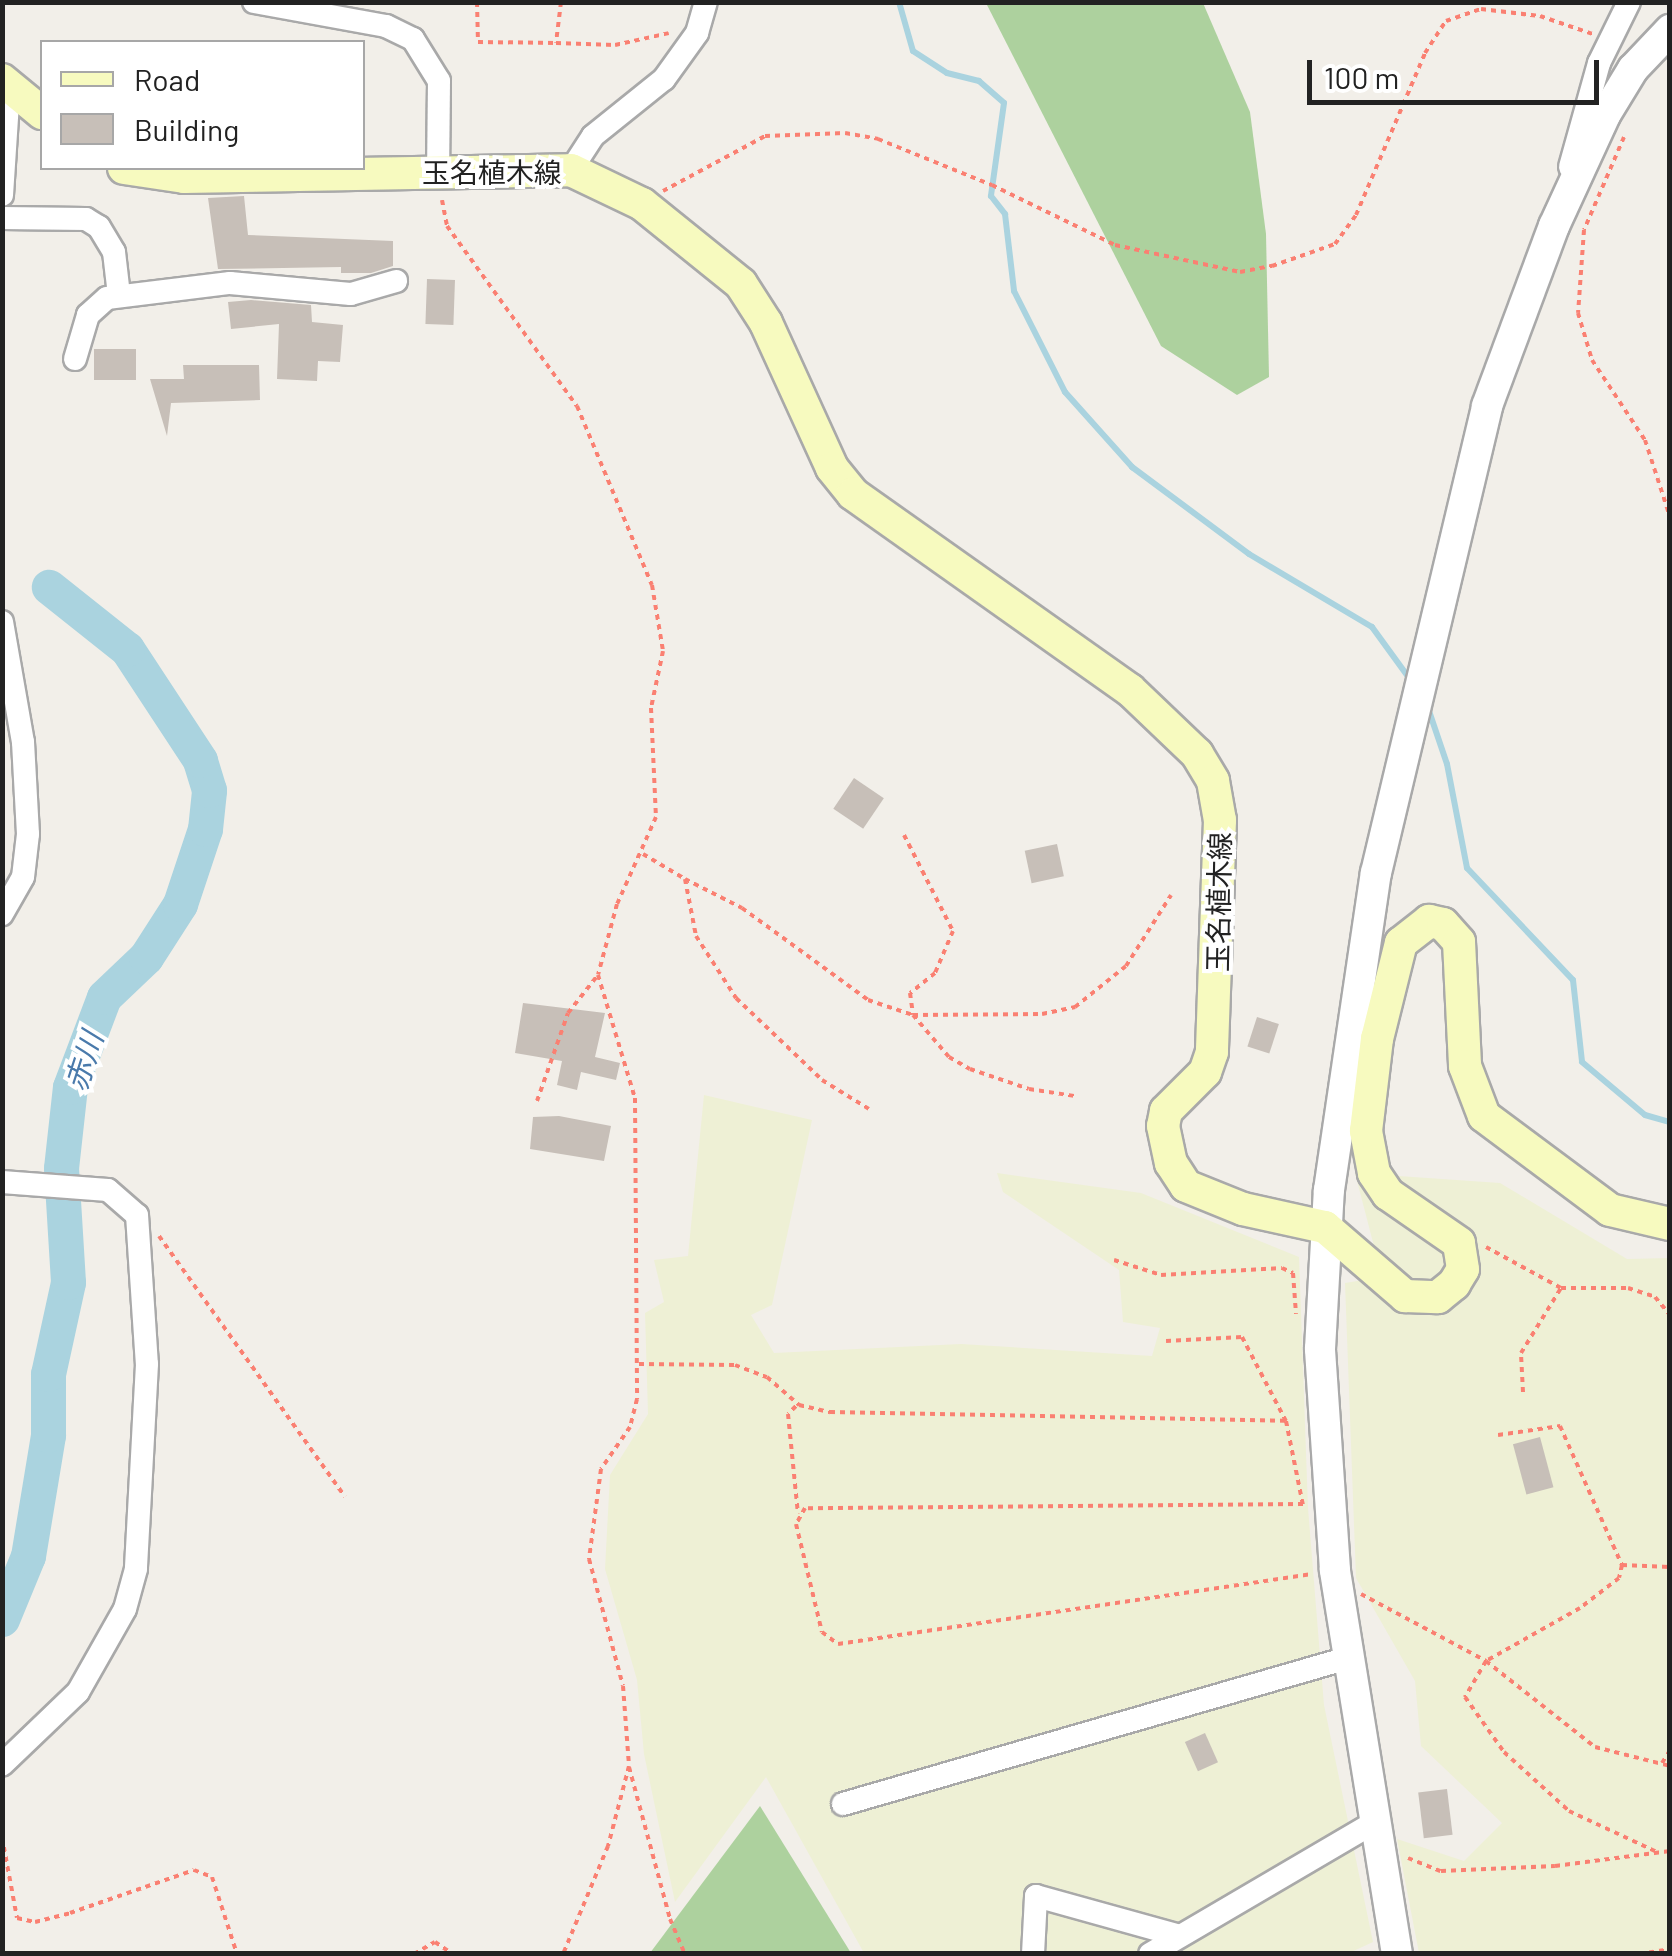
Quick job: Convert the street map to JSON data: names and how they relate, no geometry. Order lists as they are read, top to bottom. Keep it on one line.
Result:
{"streets":{"main road":["玉名植木線"]},"water":["赤川"],"legend":["Road","Building"],"scale_bar":"100 m"}
